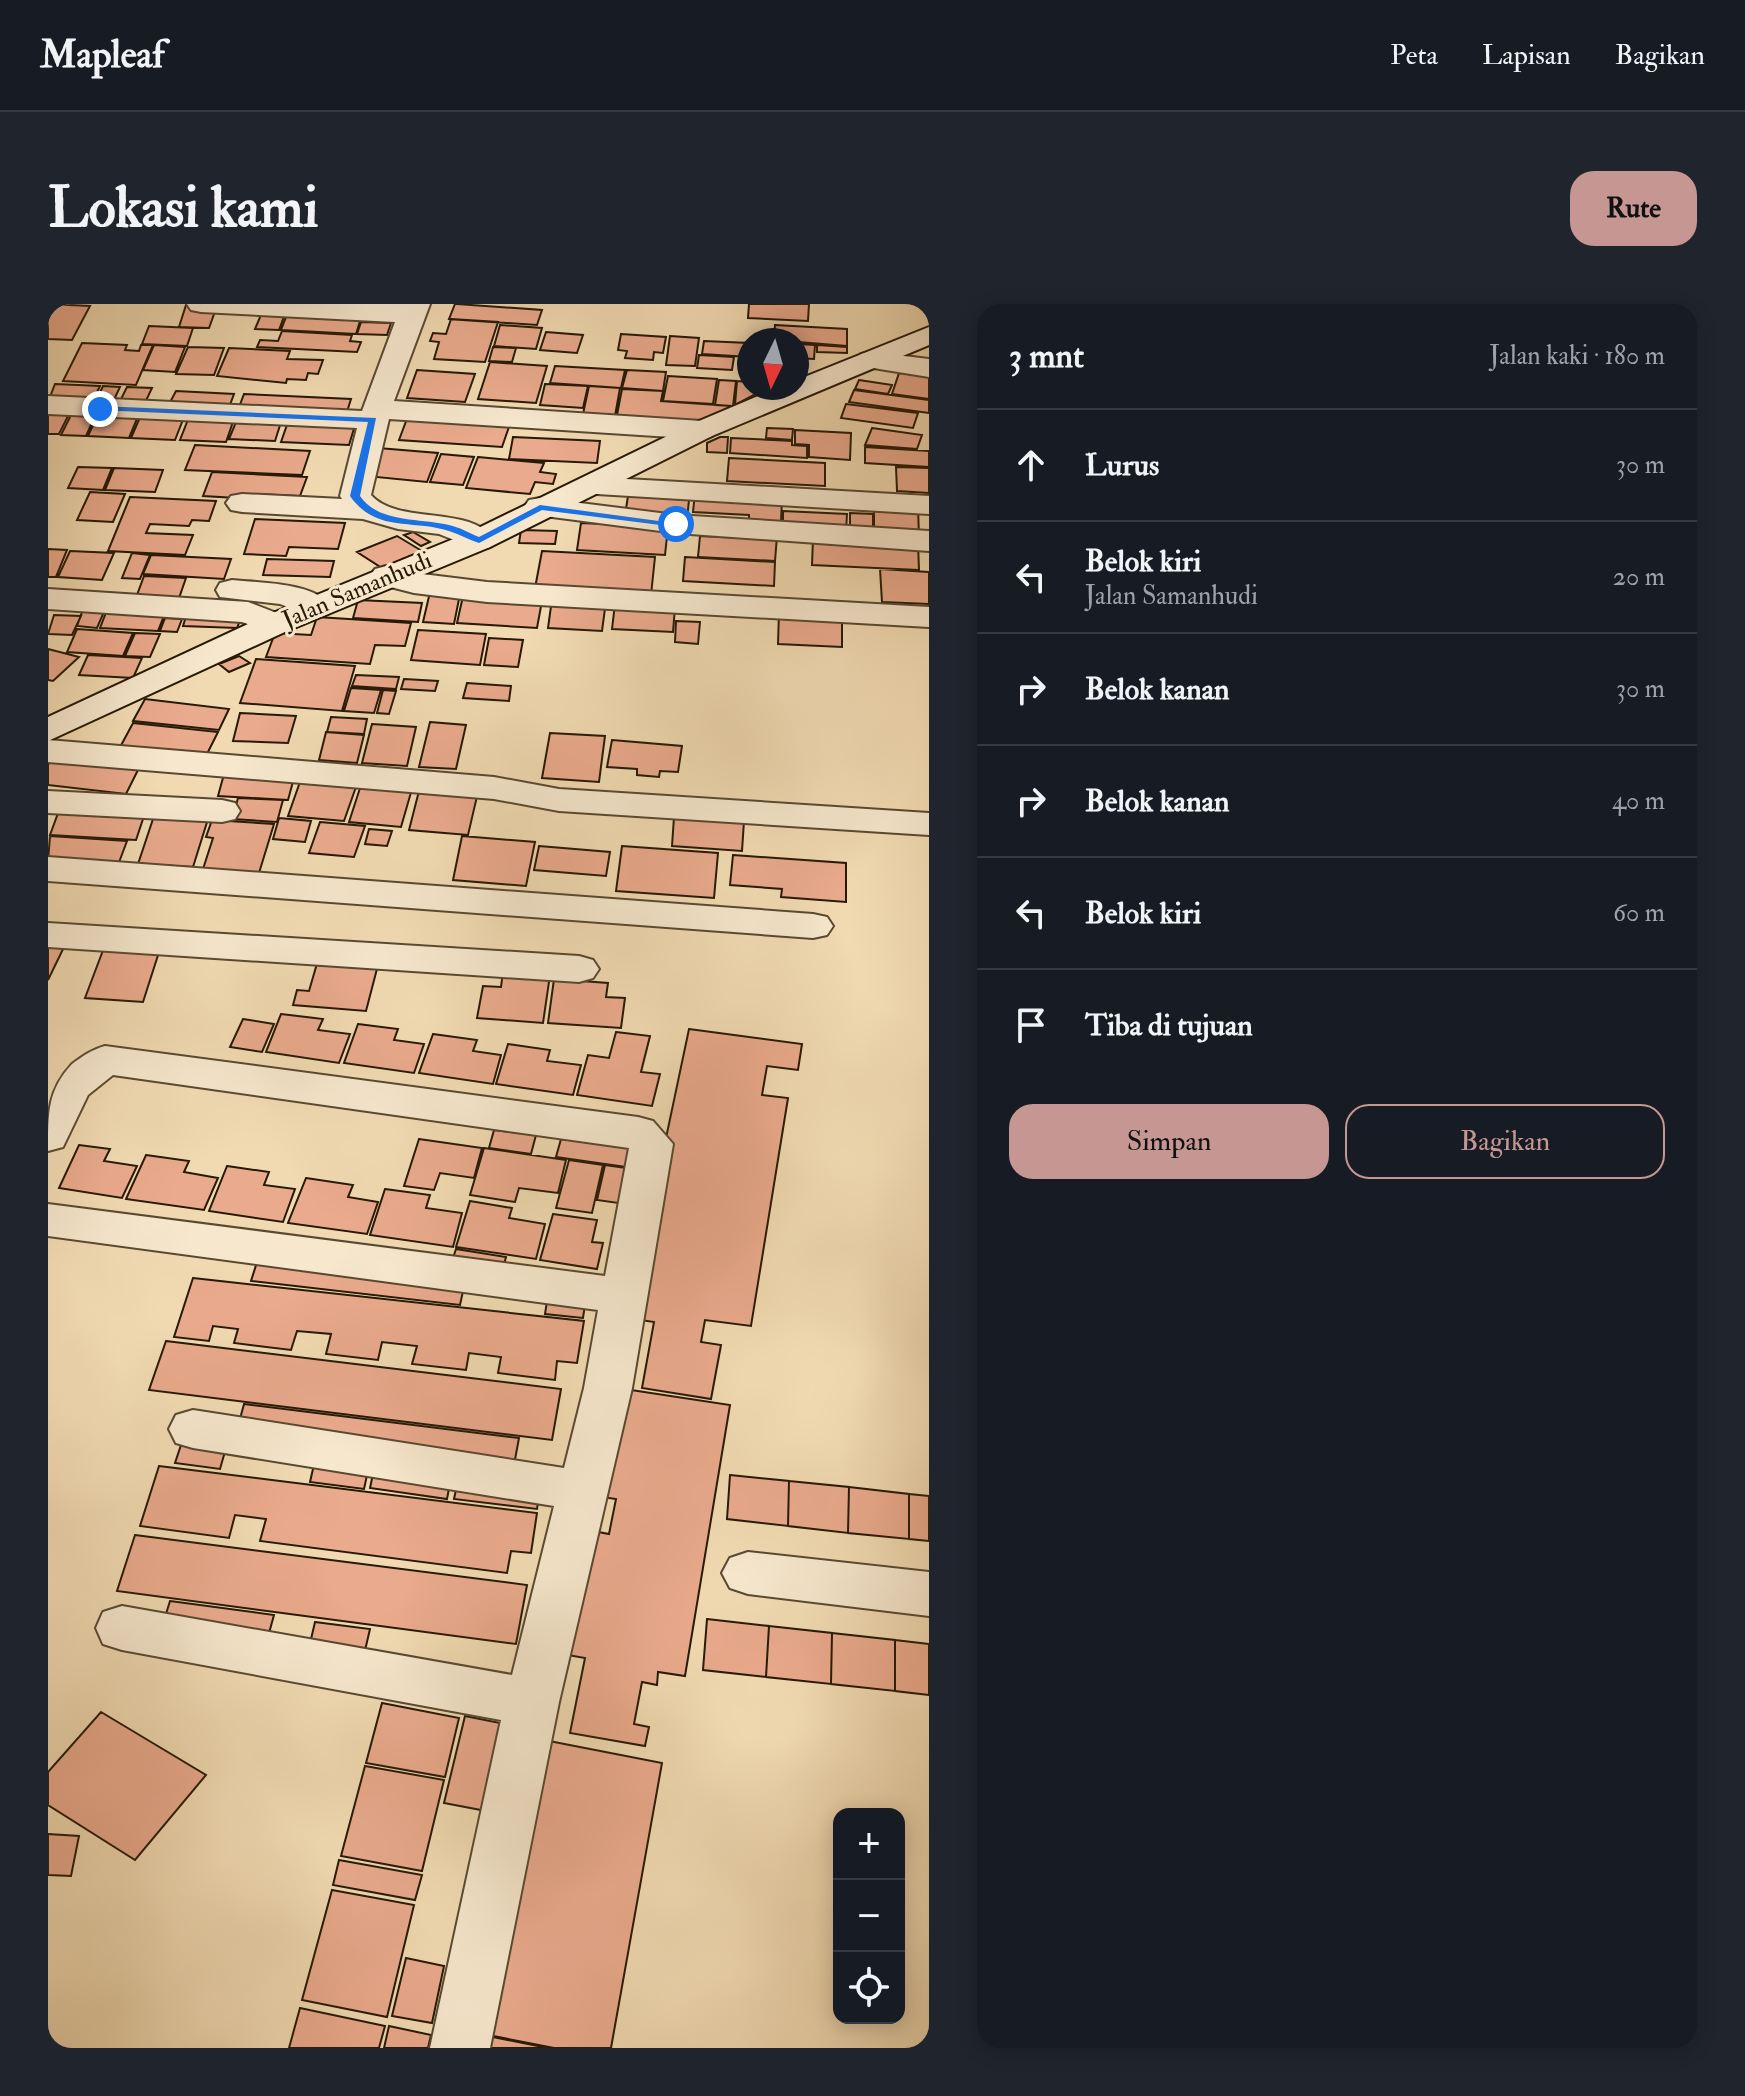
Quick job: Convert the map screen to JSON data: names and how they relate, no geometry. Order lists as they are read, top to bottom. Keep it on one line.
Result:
{"streets":{"street":["Jalan Samanhudi"]},"north":"bottom","page":{"header":"Mapleaf","nav":["Peta","Lapisan","Bagikan"],"buttons":["Rute",["Simpan","Bagikan"]],"title":"Lokasi kami","heading":["3 mnt","Jalan kaki · 180 m"],"list":[["Lurus","30 m"],["Belok kiri","Jalan Samanhudi","20 m"],["Belok kanan","30 m"],["Belok kanan","40 m"],["Belok kiri","60 m"],"Tiba di tujuan"],"map_buttons":["+","−"]}}
